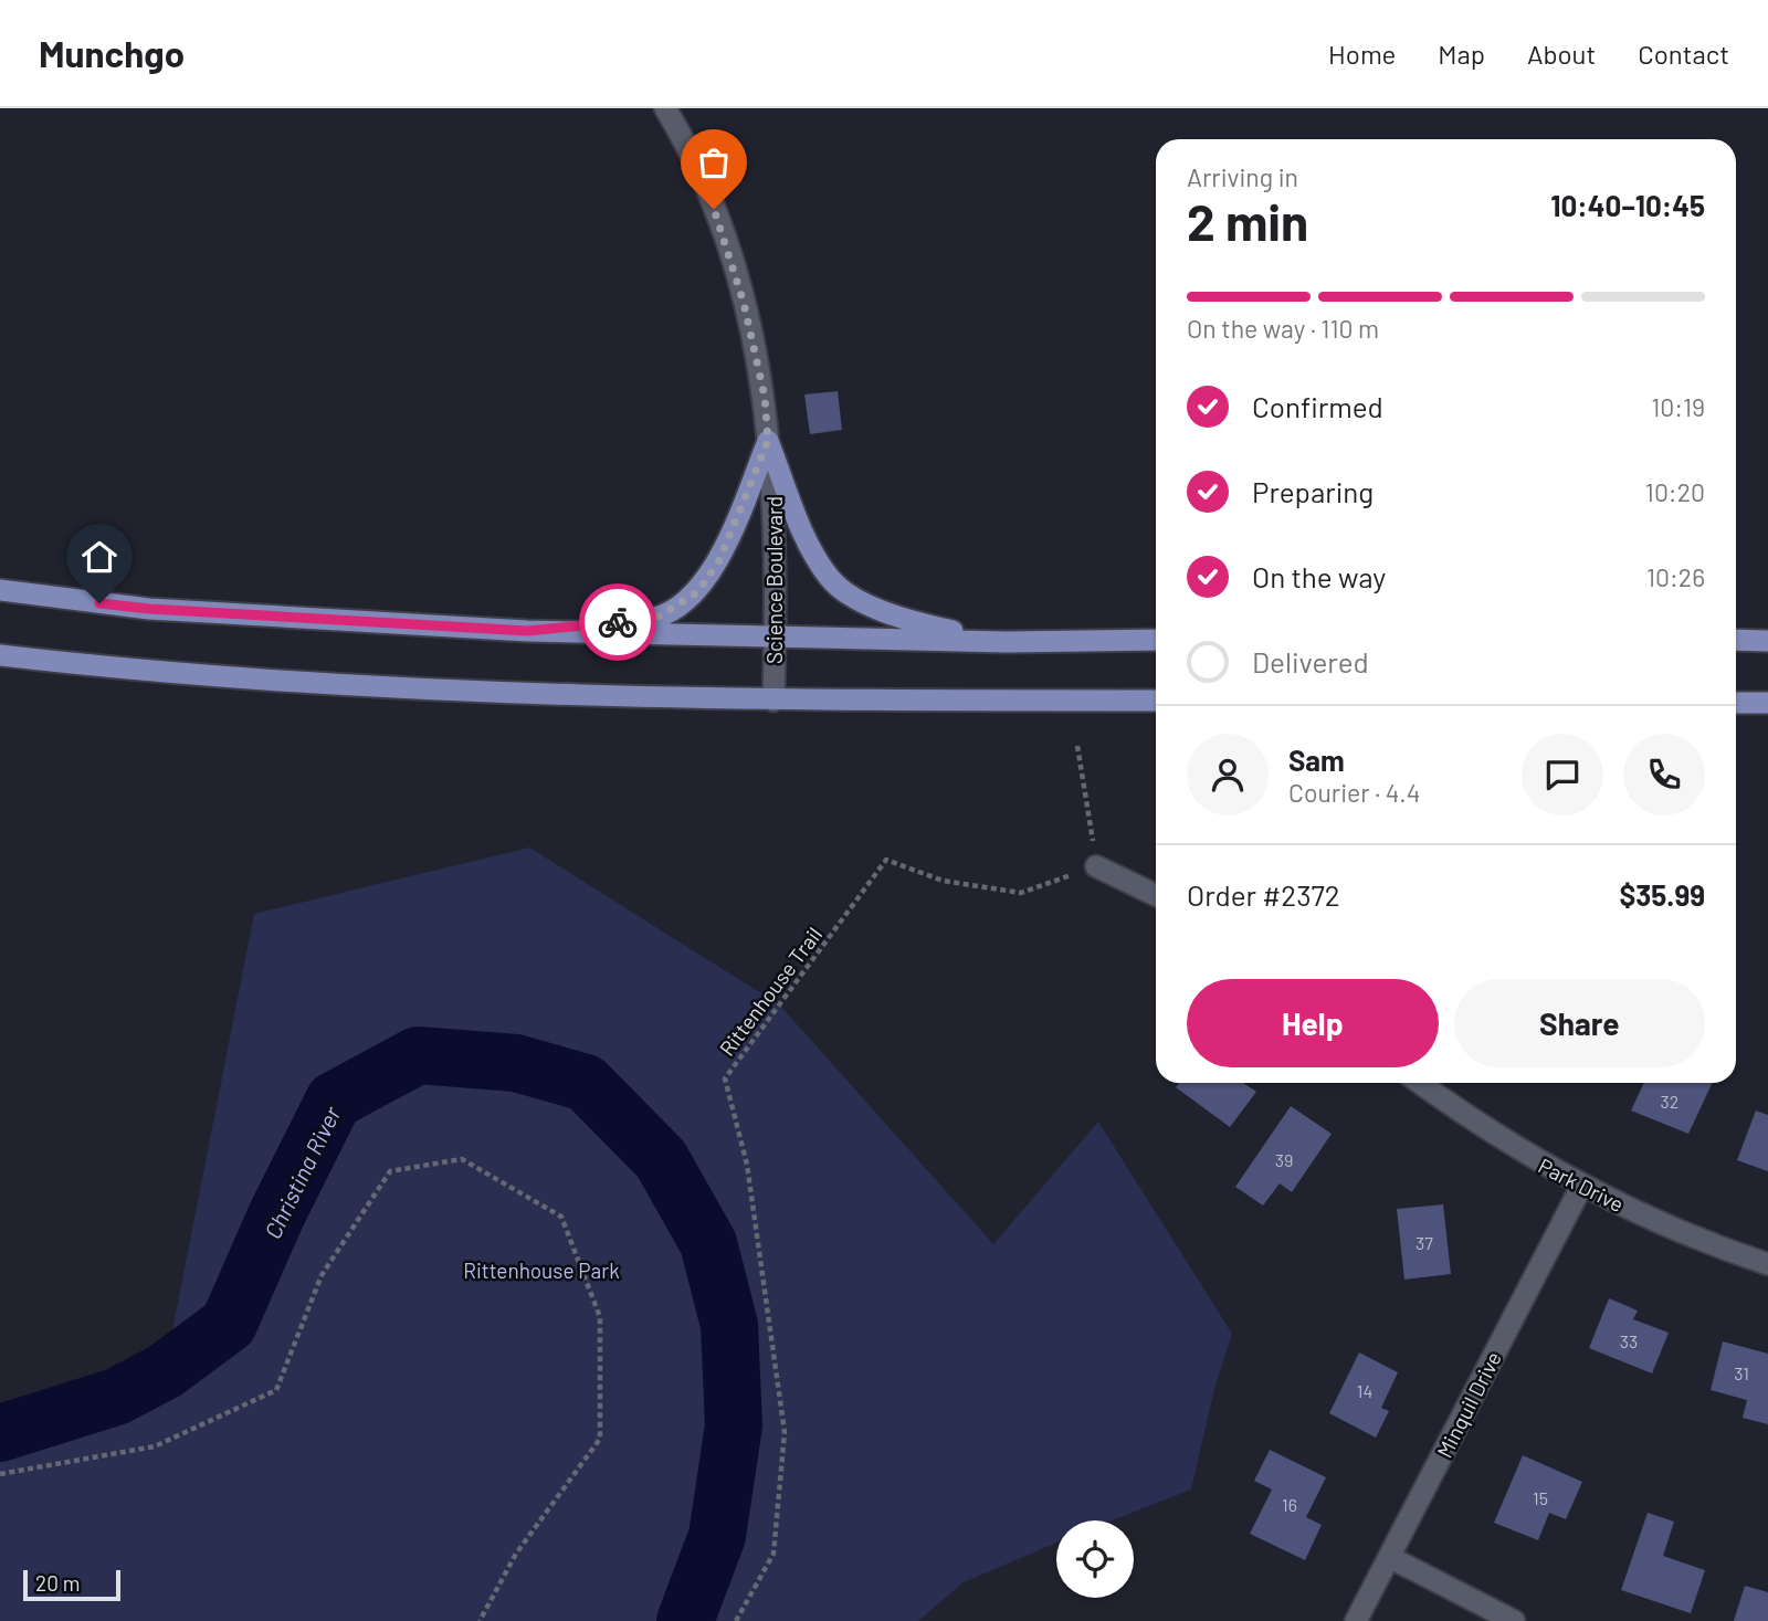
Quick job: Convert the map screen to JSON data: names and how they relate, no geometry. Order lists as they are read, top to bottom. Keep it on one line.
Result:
{"streets":{"street":["Science Boulevard","Park Drive","Minquil Drive"],"path":["Rittenhouse Trail"]},"crossings":[["Park Drive","Minquil Drive"]],"water":["Christina River"],"parks":["Rittenhouse Park"],"house_numbers":["32","39","37","33","31","14","15","16"],"scale_bar":"20 m","page":{"header":"Munchgo","nav":["Home","Map","About","Contact"],"heading":["2 min","Arriving in","10:40–10:45"],"panel":["Sam","Courier · 4.4","Order #2372","$35.99"],"bar":"On the way · 110 m","list":[["Confirmed","10:19"],["Preparing","10:20"],["On the way","10:26"],"Delivered"],"buttons":["Help","Share"],"scale":"20 m"}}
